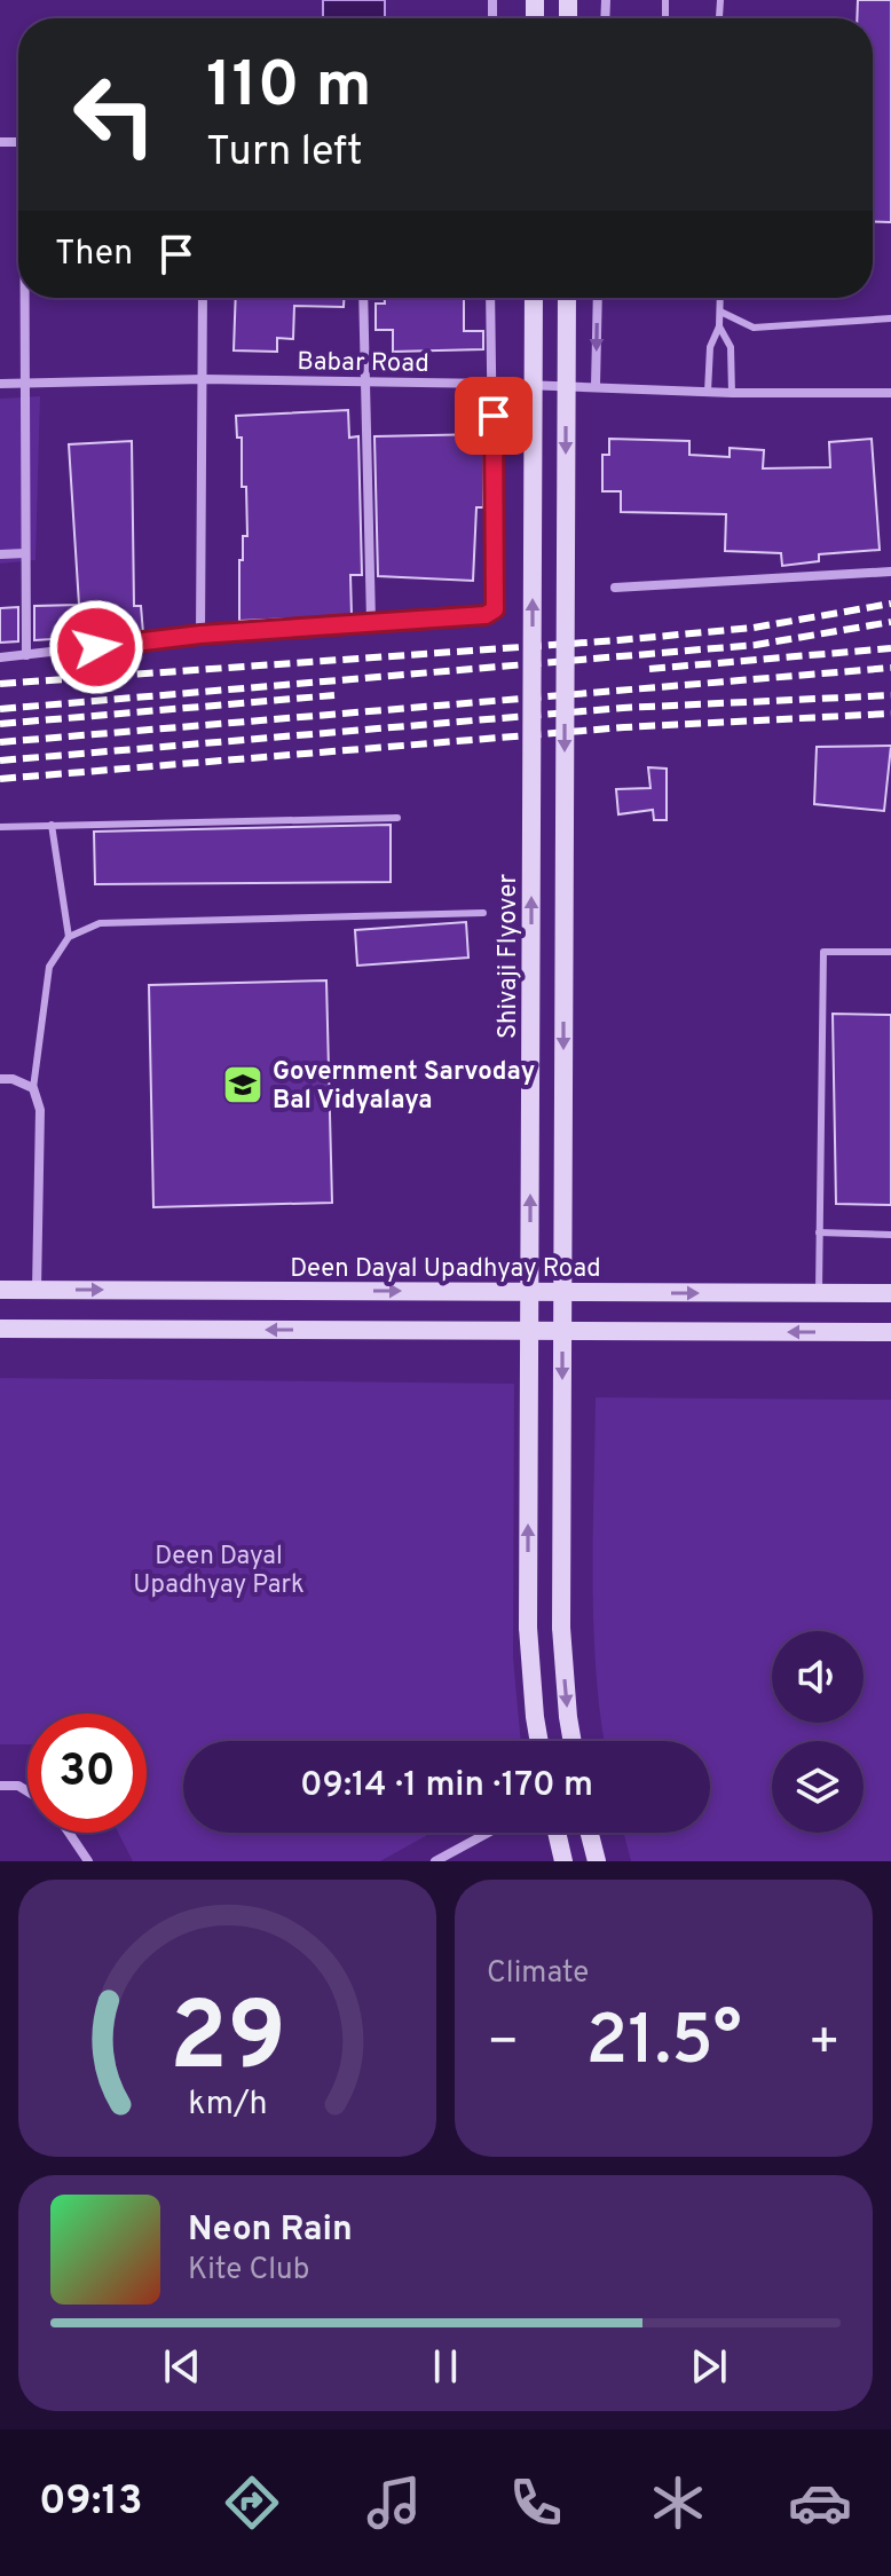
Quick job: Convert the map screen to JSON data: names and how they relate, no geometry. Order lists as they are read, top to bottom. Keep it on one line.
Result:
{"streets":{"main road":["Shivaji Flyover","Deen Dayal Upadhyay Road"],"street":["Babar Road"]},"parks":["Deen Dayal Upadhyay Park"],"places":{"school or university":["Government Sarvoday Bal Vidyalaya"]},"page":{"turn":["110 m","Turn left"],"then":"Then","limit":"30","trip":"09:14 · 1 min · 170 m","tile":"Climate","heat":["−","21.5°","+"],"song":["Neon Rain","Kite Club"],"tabs":"09:13","gauge":["29","km/h"]}}
